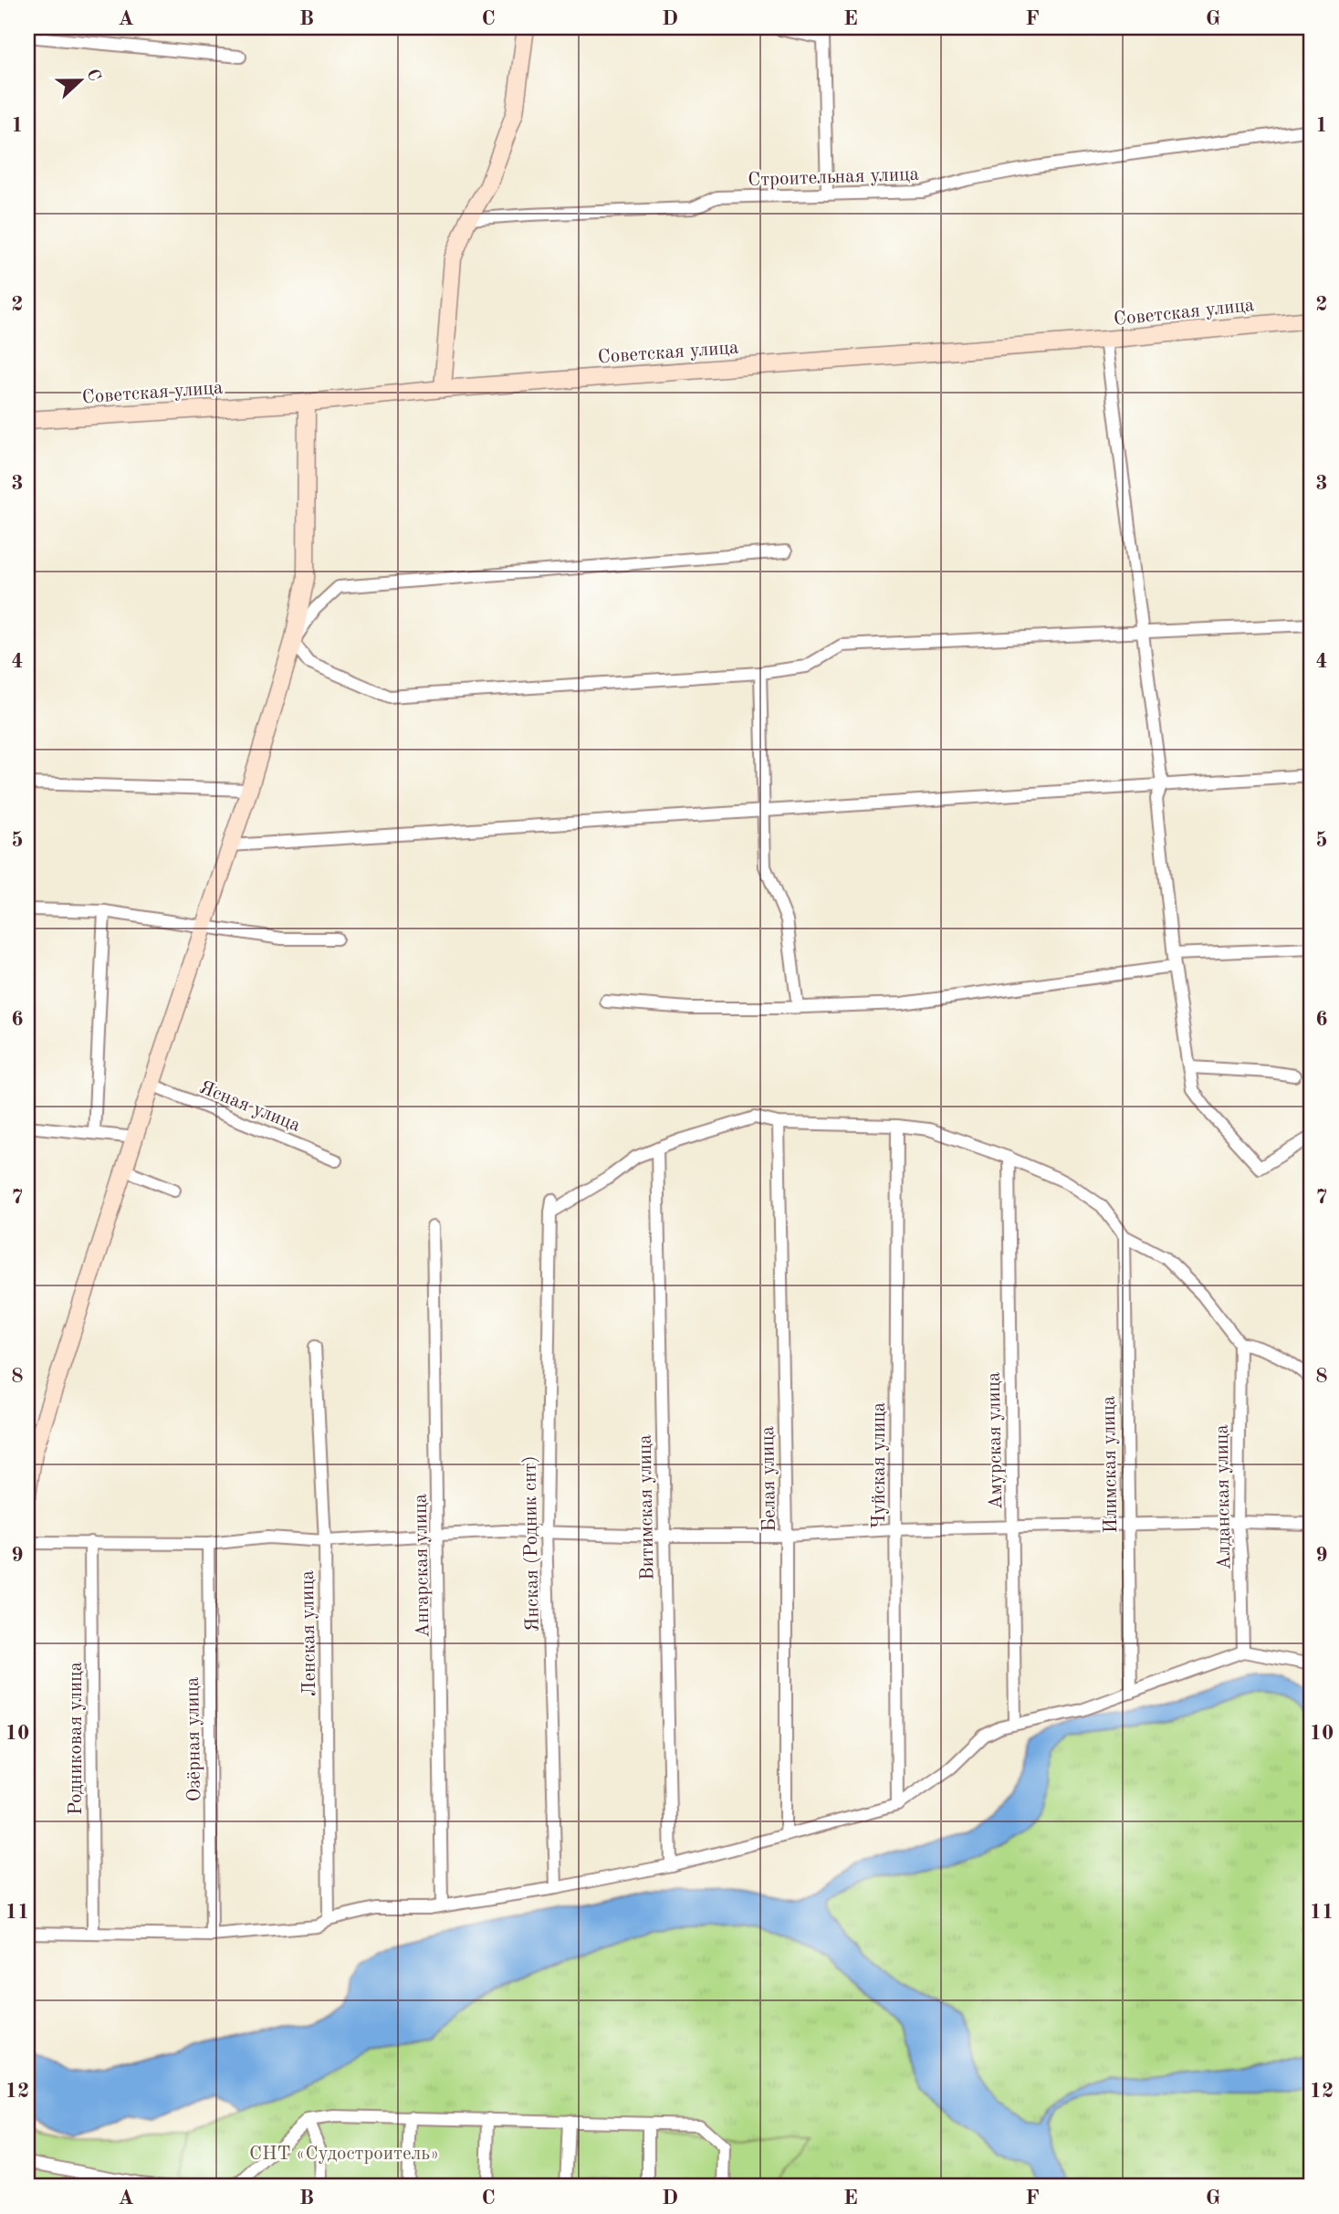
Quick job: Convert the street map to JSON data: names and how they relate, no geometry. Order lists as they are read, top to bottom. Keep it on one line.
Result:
{"streets":{"main road":["Советская улица"],"street":["Строительная улица","Ясная улица","Амурская улица","Илимская улица","Чуйская улица","Белая улица","Алданская улица","Витимская улица","Янская (Родник снт)","Ангарская улица","Ленская улица","Родниковая улица","Озёрная улица"]},"parks":["СНТ «Судостроитель»"],"north":"right","grid":{"columns":["A","B","C","D","E","F","G"],"rows":["1","2","3","4","5","6","7","8","9","10","11","12"]}}
